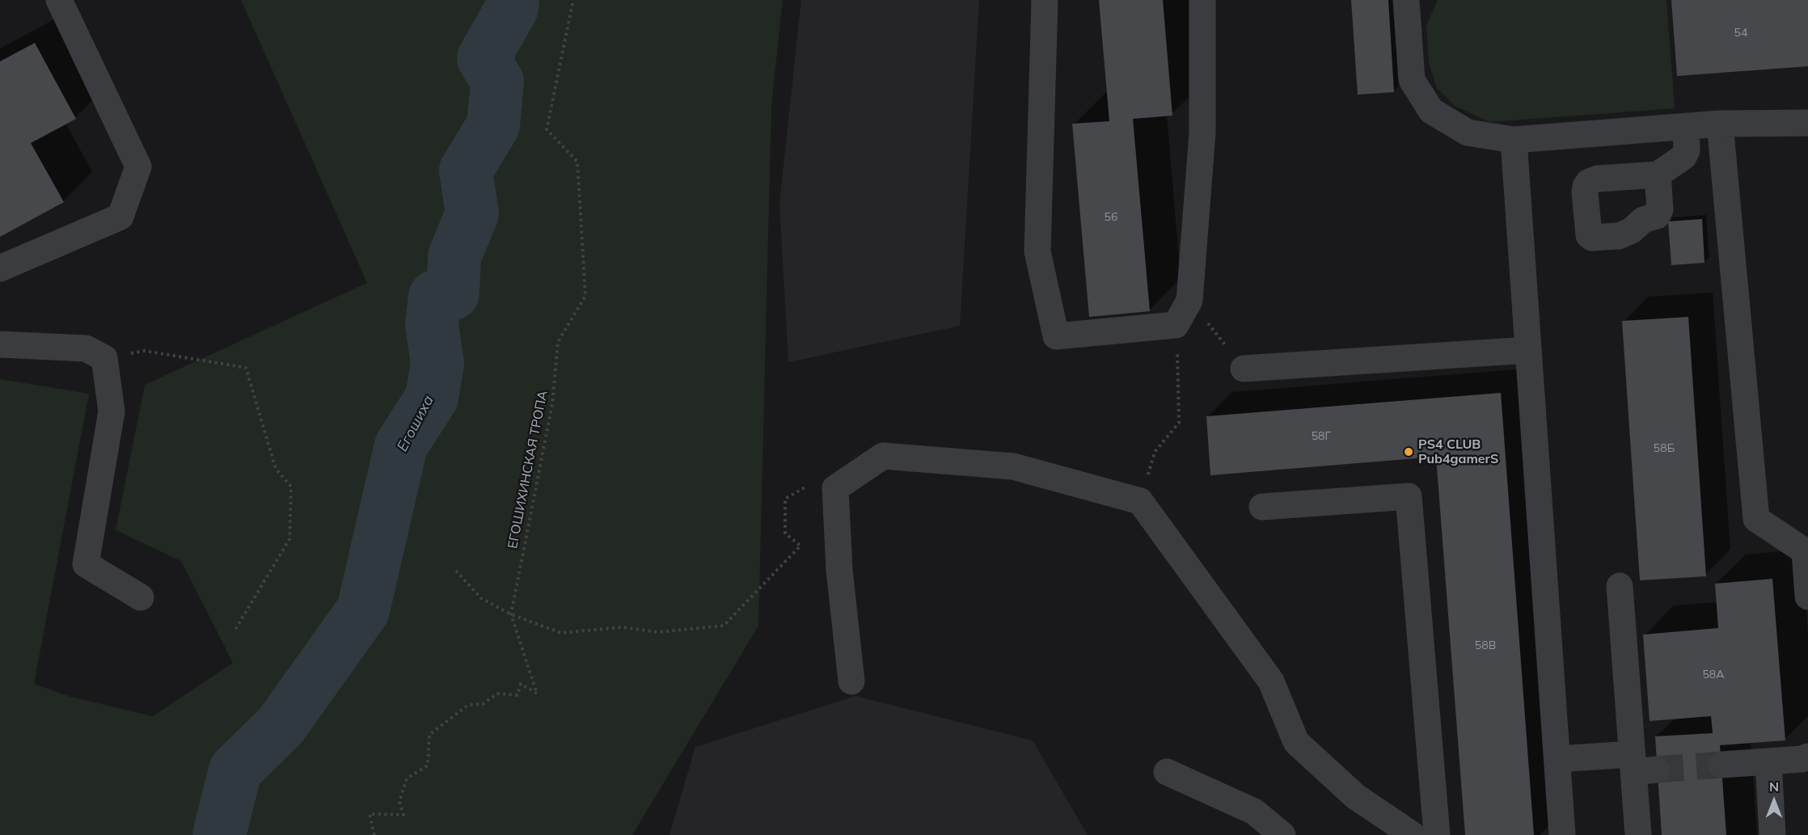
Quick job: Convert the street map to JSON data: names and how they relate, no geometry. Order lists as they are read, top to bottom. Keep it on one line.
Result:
{"streets":{"path":["ЕГОШИХИНСКАЯ ТРОПА"]},"water":["Егошиха"],"places":["PS4 CLUB Pub4gamerS"],"house_numbers":["54","56","58Г","58Б","58В","58А"],"north":"top"}
